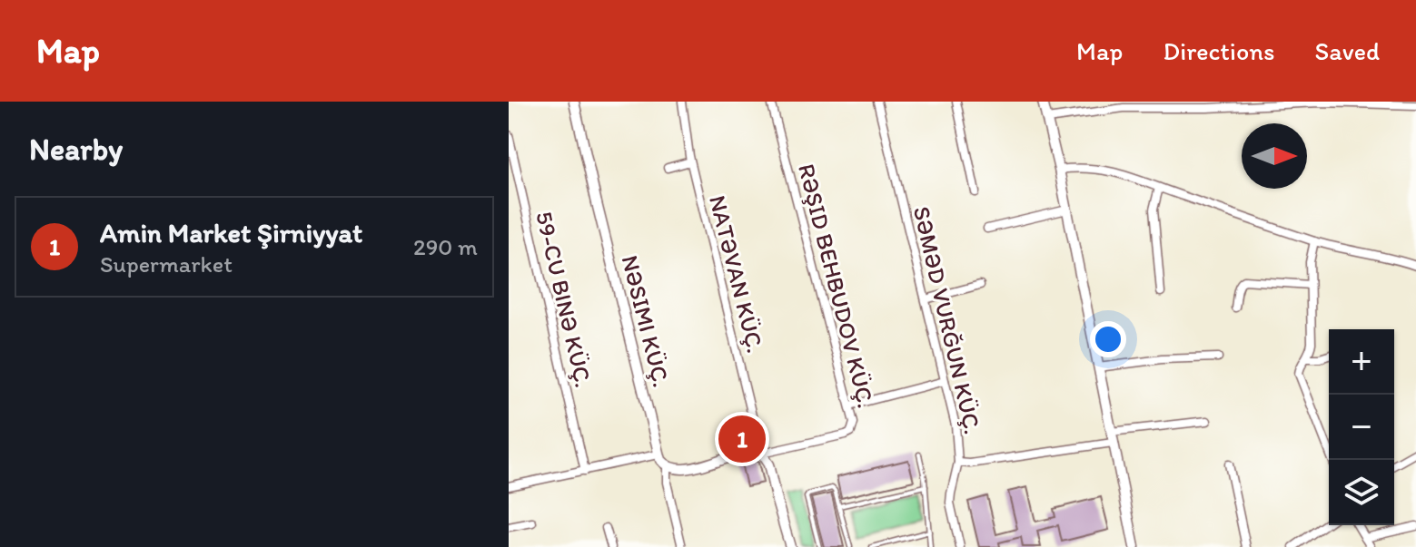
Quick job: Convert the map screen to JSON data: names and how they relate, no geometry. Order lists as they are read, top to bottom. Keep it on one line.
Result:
{"streets":{"street":["NATƏVAN KÜÇ.","RƏŞID BEHBUDOV KÜÇ.","59-CU BINƏ KÜÇ.","SƏMƏD VURĞUN KÜÇ.","NƏSIMI KÜÇ."]},"crossings":[["NATƏVAN KÜÇ.","RƏŞID BEHBUDOV KÜÇ."]],"north":"right","page":{"header":"Map","nav":["Map","Directions","Saved"],"heading":"Nearby","list":[{"mark":"1","name":"Amin Market Şirniyyat","note":"Supermarket","value":"290 m"}],"map_buttons":["+","−"],"pins":"1"}}
